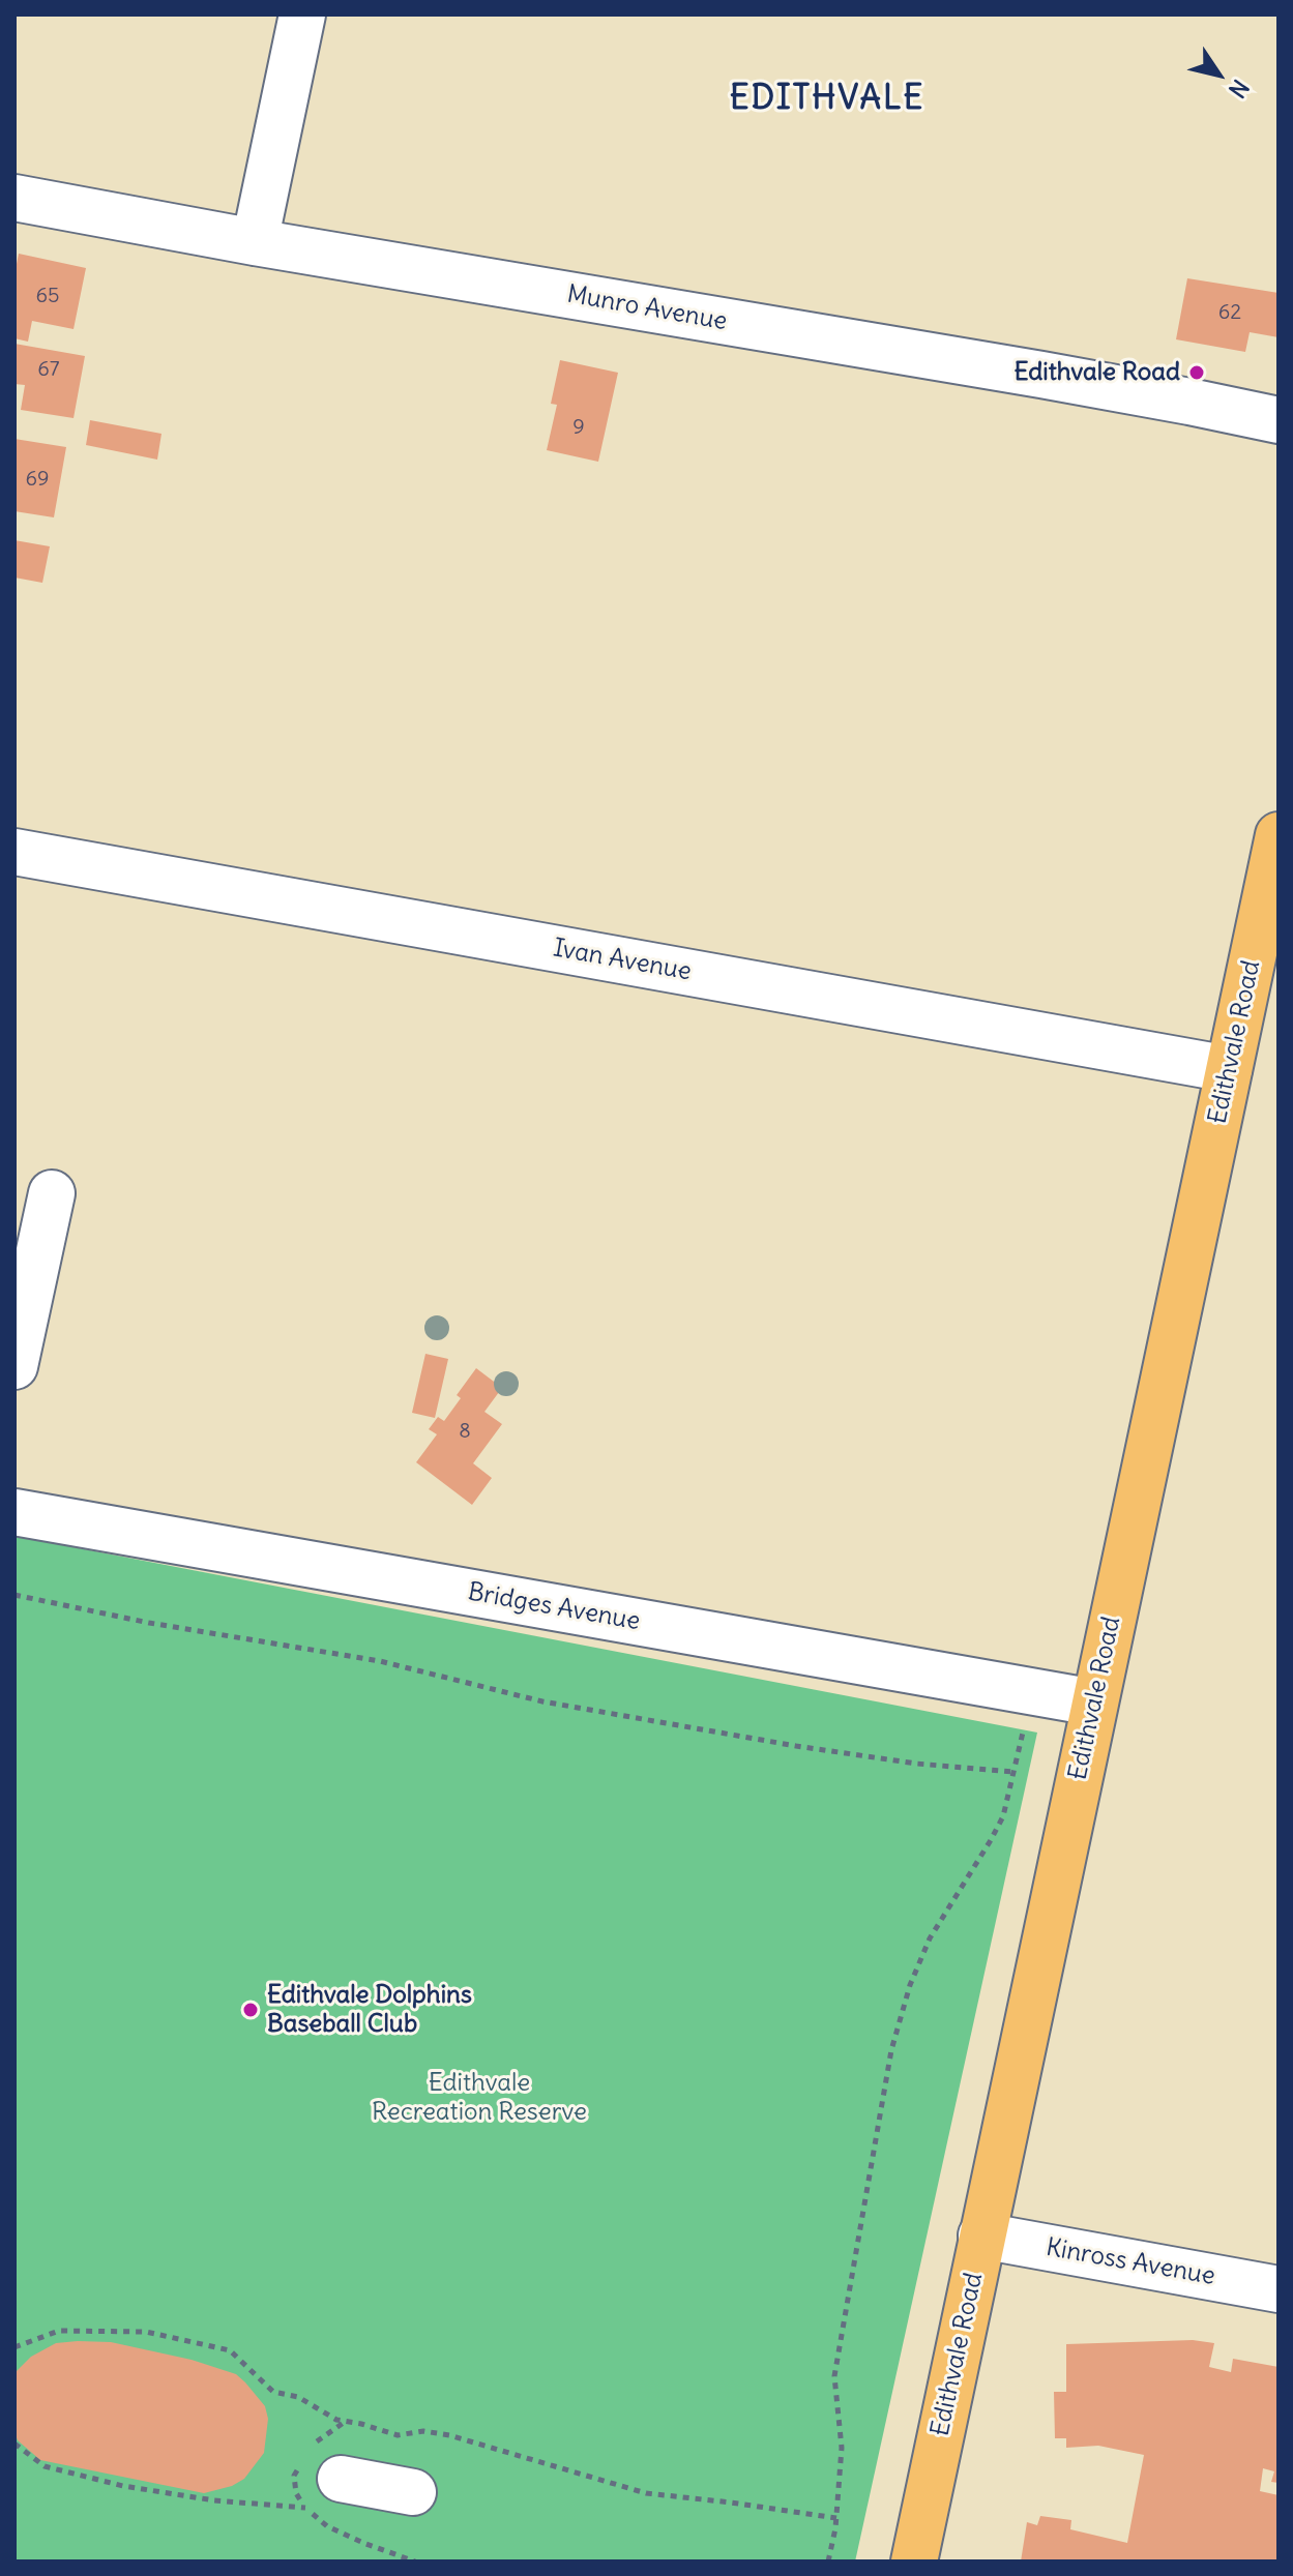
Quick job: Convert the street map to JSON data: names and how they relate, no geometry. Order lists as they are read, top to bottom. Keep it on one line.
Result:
{"streets":{"highway":["Edithvale Road"],"street":["Munro Avenue","Ivan Avenue","Bridges Avenue","Kinross Avenue"]},"crossings":[["Ivan Avenue","Edithvale Road"],["Edithvale Road","Bridges Avenue"],["Edithvale Road","Kinross Avenue"]],"districts":["EDITHVALE"],"parks":["Edithvale Recreation Reserve"],"places":["Edithvale Road","Edithvale Dolphins Baseball Club"],"house_numbers":["65","62","67","9","69","8"],"north":"bottom right"}
